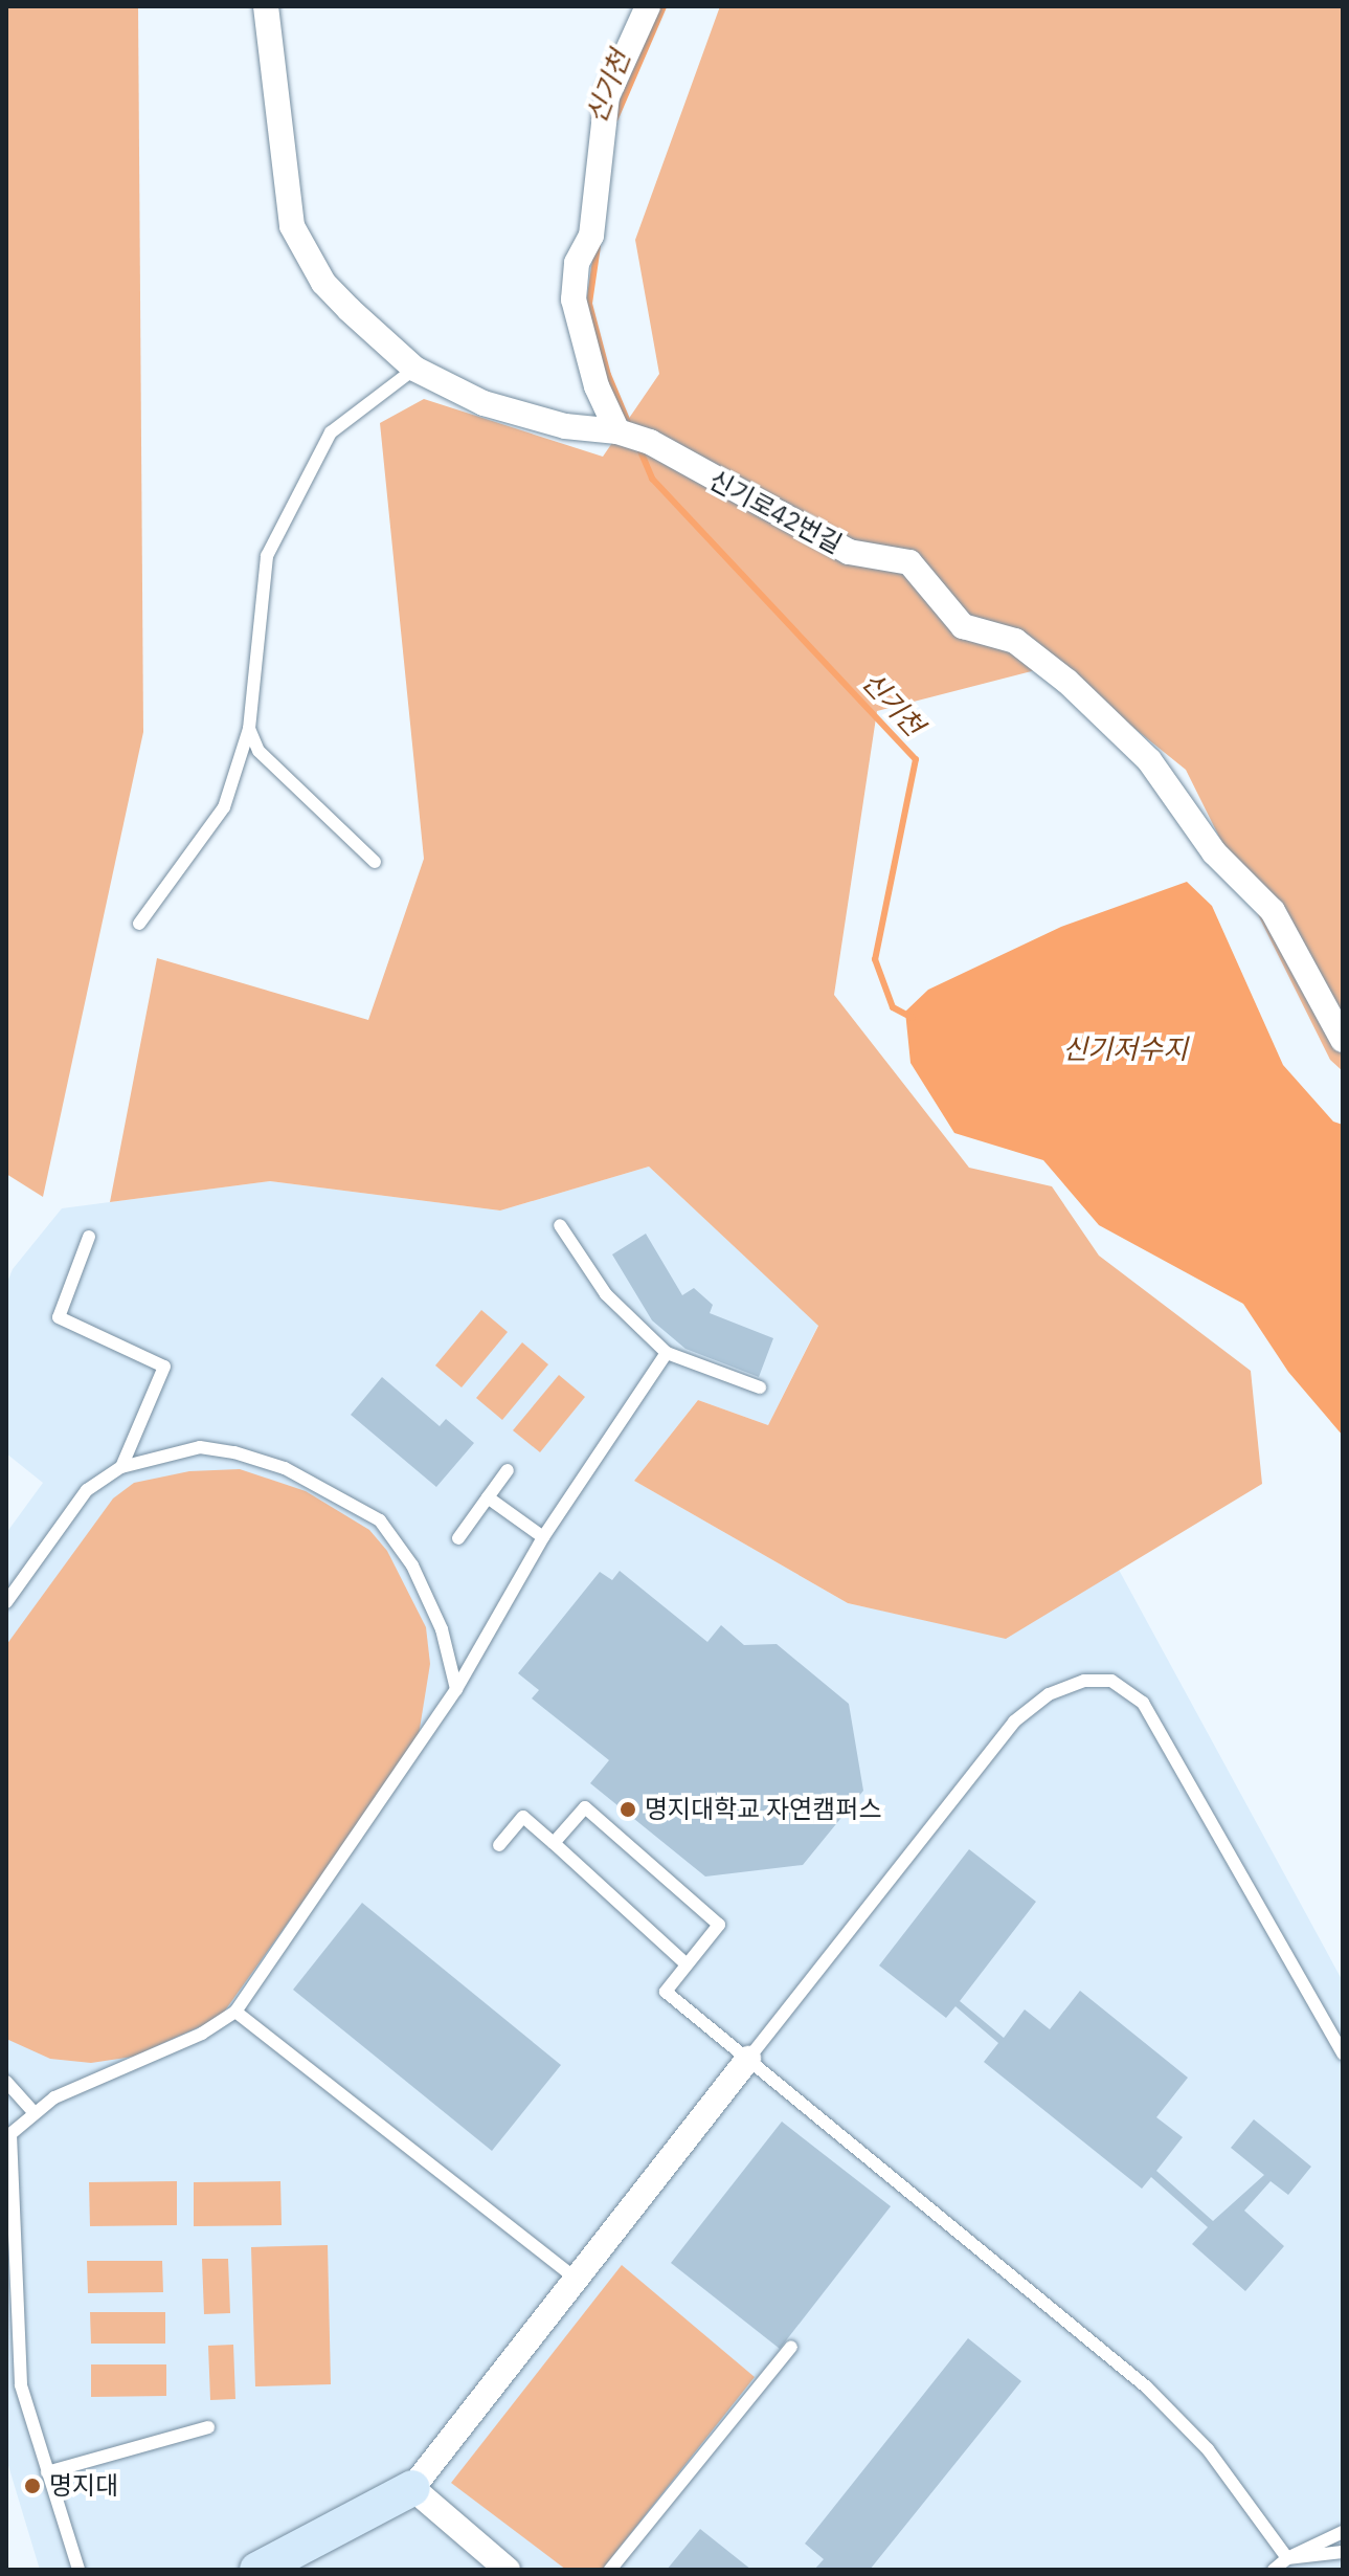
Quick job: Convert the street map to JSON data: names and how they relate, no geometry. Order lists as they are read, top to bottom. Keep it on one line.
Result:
{"streets":{"street":["신기로42번길"]},"water":["신기천","신기저수지"],"places":["명지대학교 자연캠퍼스","명지대"]}
